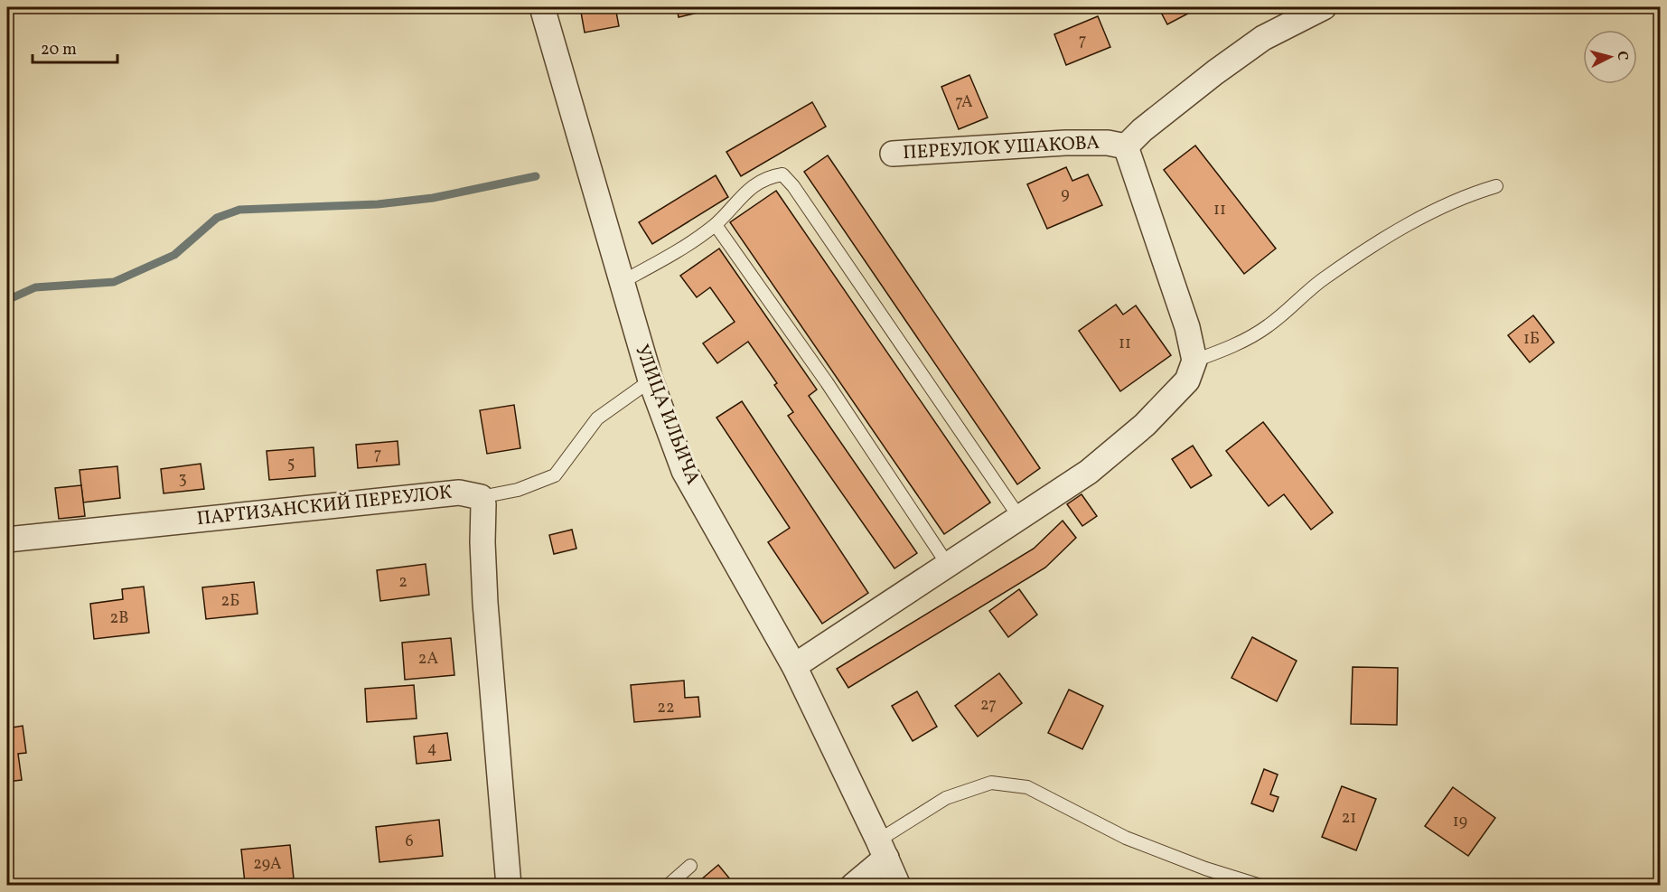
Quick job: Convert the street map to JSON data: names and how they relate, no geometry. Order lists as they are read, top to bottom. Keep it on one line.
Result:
{"streets":{"street":["ПЕРЕУЛОК УШАКОВА","УЛИЦА ИЛЬИЧА","ПАРТИЗАНСКИЙ ПЕРЕУЛОК"]},"house_numbers":["7","7А","9","11","1Б","11","7","5","3","2","2Б","2В","2А","27","22","4","21","19","6","29А"],"scale_bar":"20 m","north":"right"}
